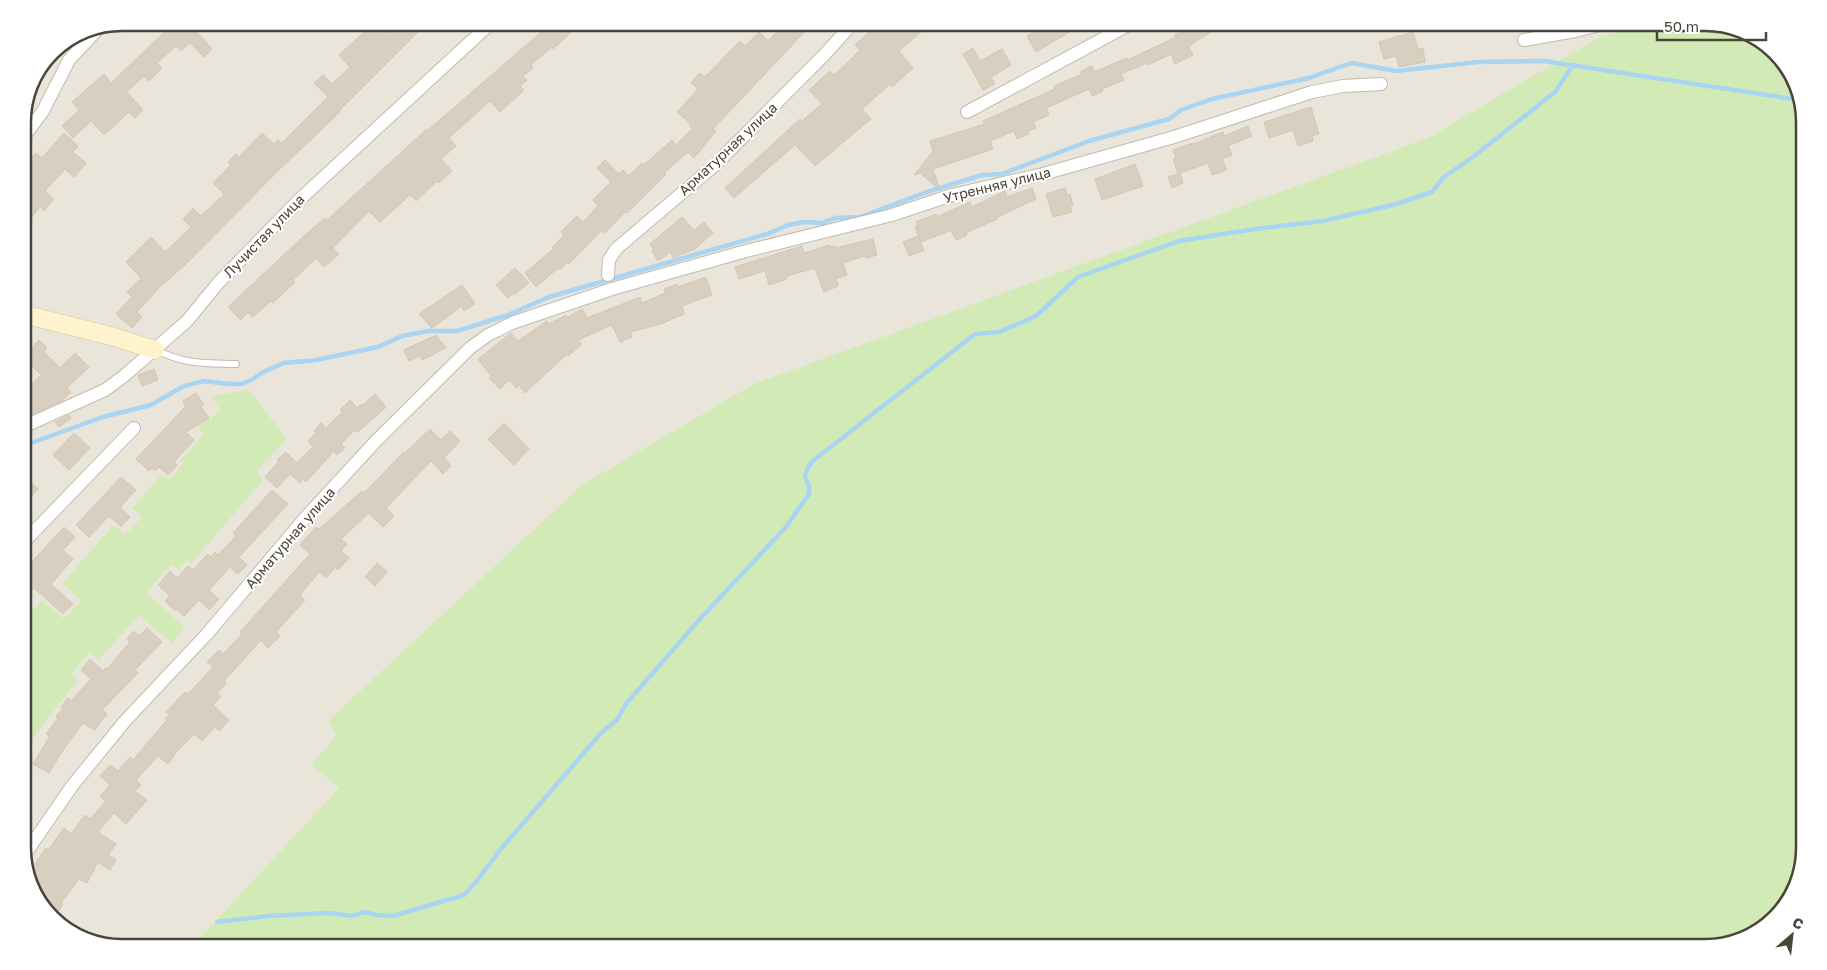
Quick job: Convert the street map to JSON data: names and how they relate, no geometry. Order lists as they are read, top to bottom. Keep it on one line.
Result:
{"streets":{"street":["Арматурная улица","Утренняя улица","Лучистая улица"]},"crossings":[["Арматурная улица","Утренняя улица"]],"scale_bar":"50 m","north":"top right"}
